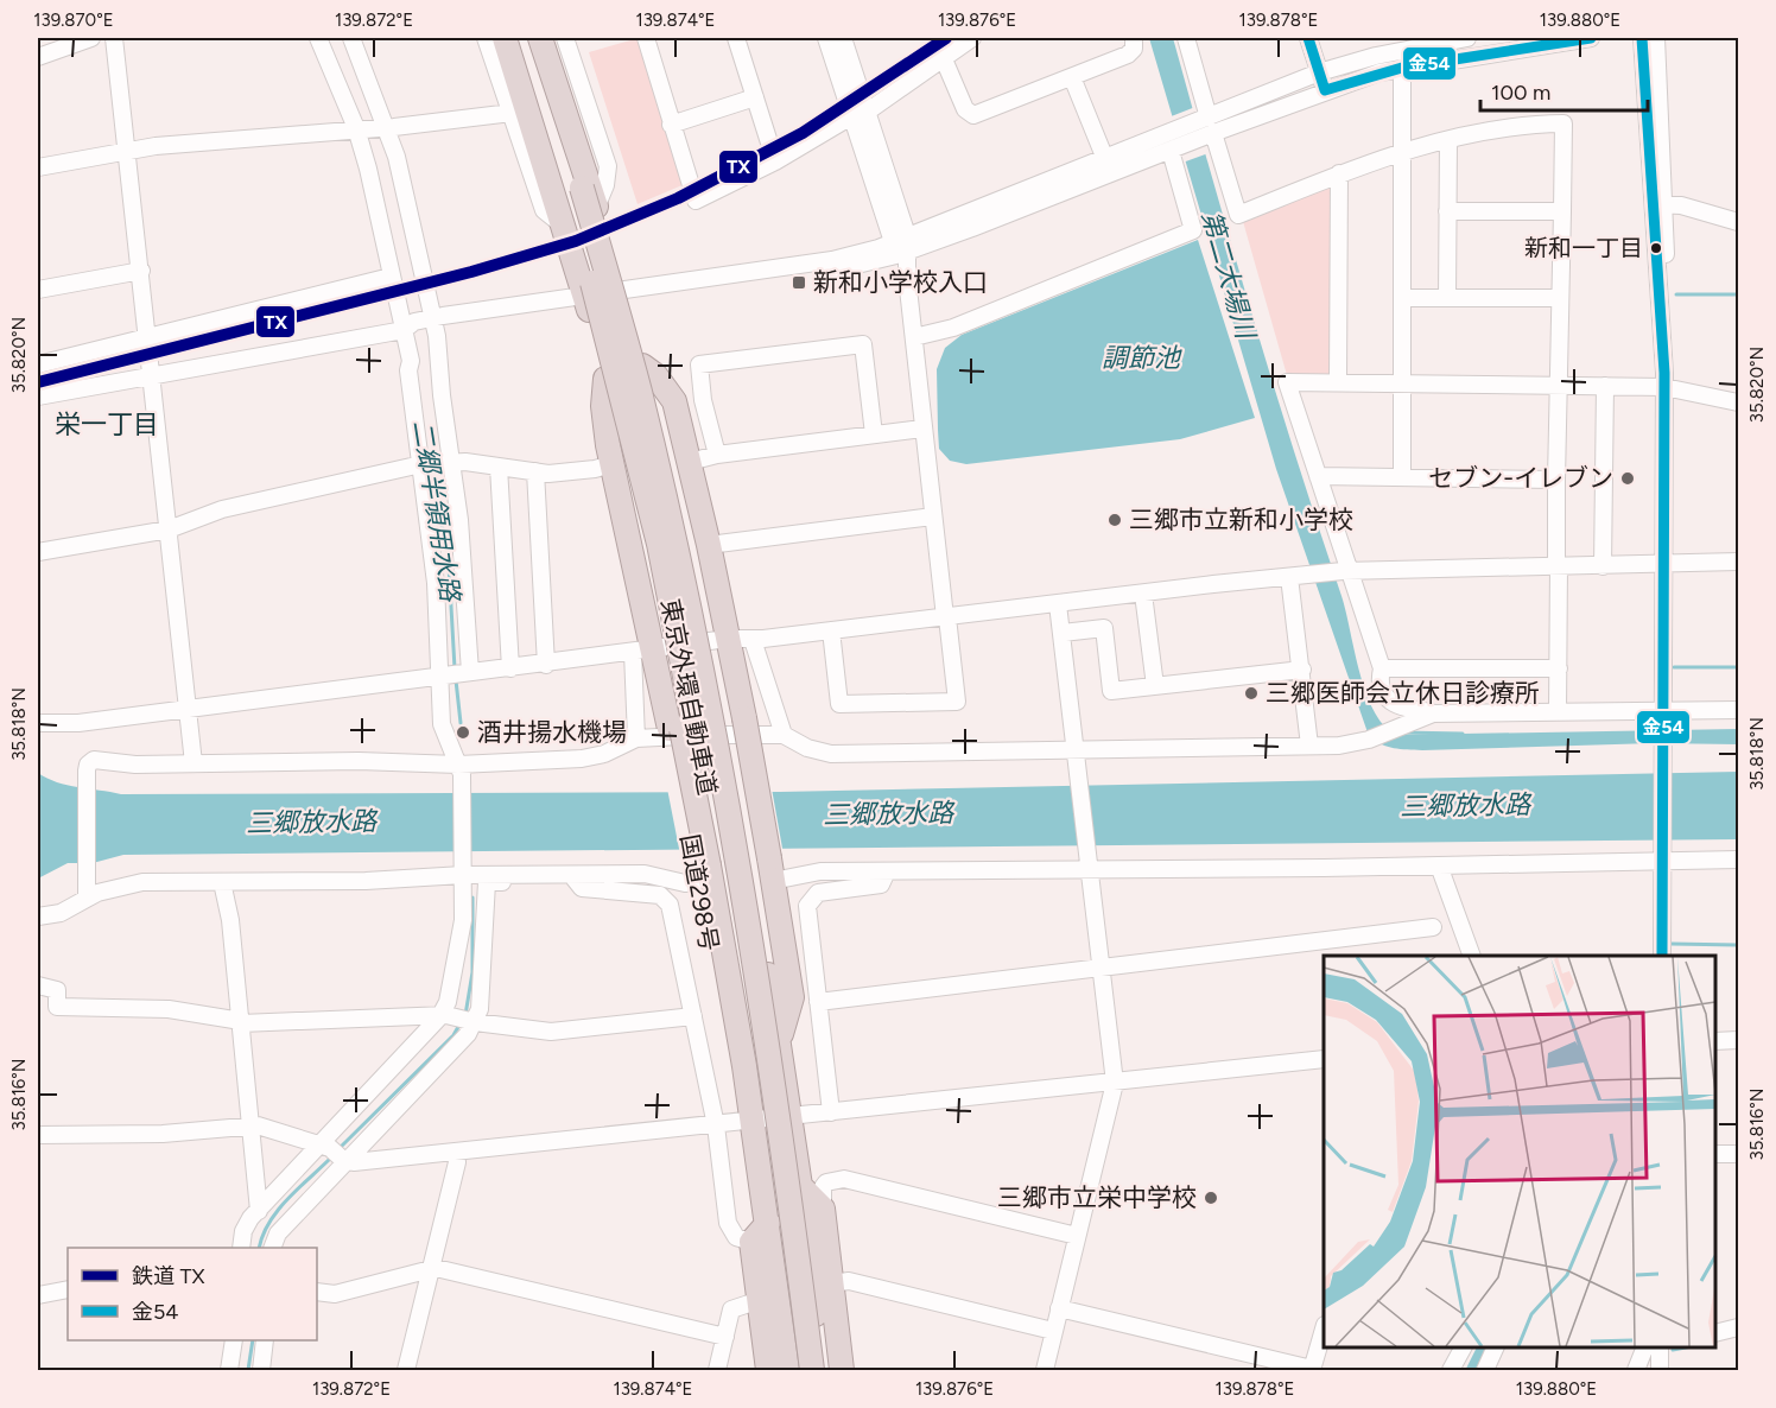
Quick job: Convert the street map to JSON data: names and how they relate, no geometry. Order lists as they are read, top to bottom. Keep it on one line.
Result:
{"streets":{"highway":["東京外環自動車道","国道298号"]},"districts":["栄一丁目"],"water":["第二大場川","調節池","二郷半領用水路","三郷放水路"],"places":{"other":["新和一丁目","セブン-イレブン","三郷市立新和小学校","三郷医師会立休日診療所","酒井揚水機場","三郷市立栄中学校"],"transit":["新和小学校入口"]},"lines":["rail line TX","transit line 金54"],"legend":["鉄道 TX","金54"],"scale_bar":"100 m","coordinates":["139.870°E","139.872°E","139.874°E","139.876°E","139.878°E","139.880°E","35.820°N","35.818°N","35.816°N"]}
